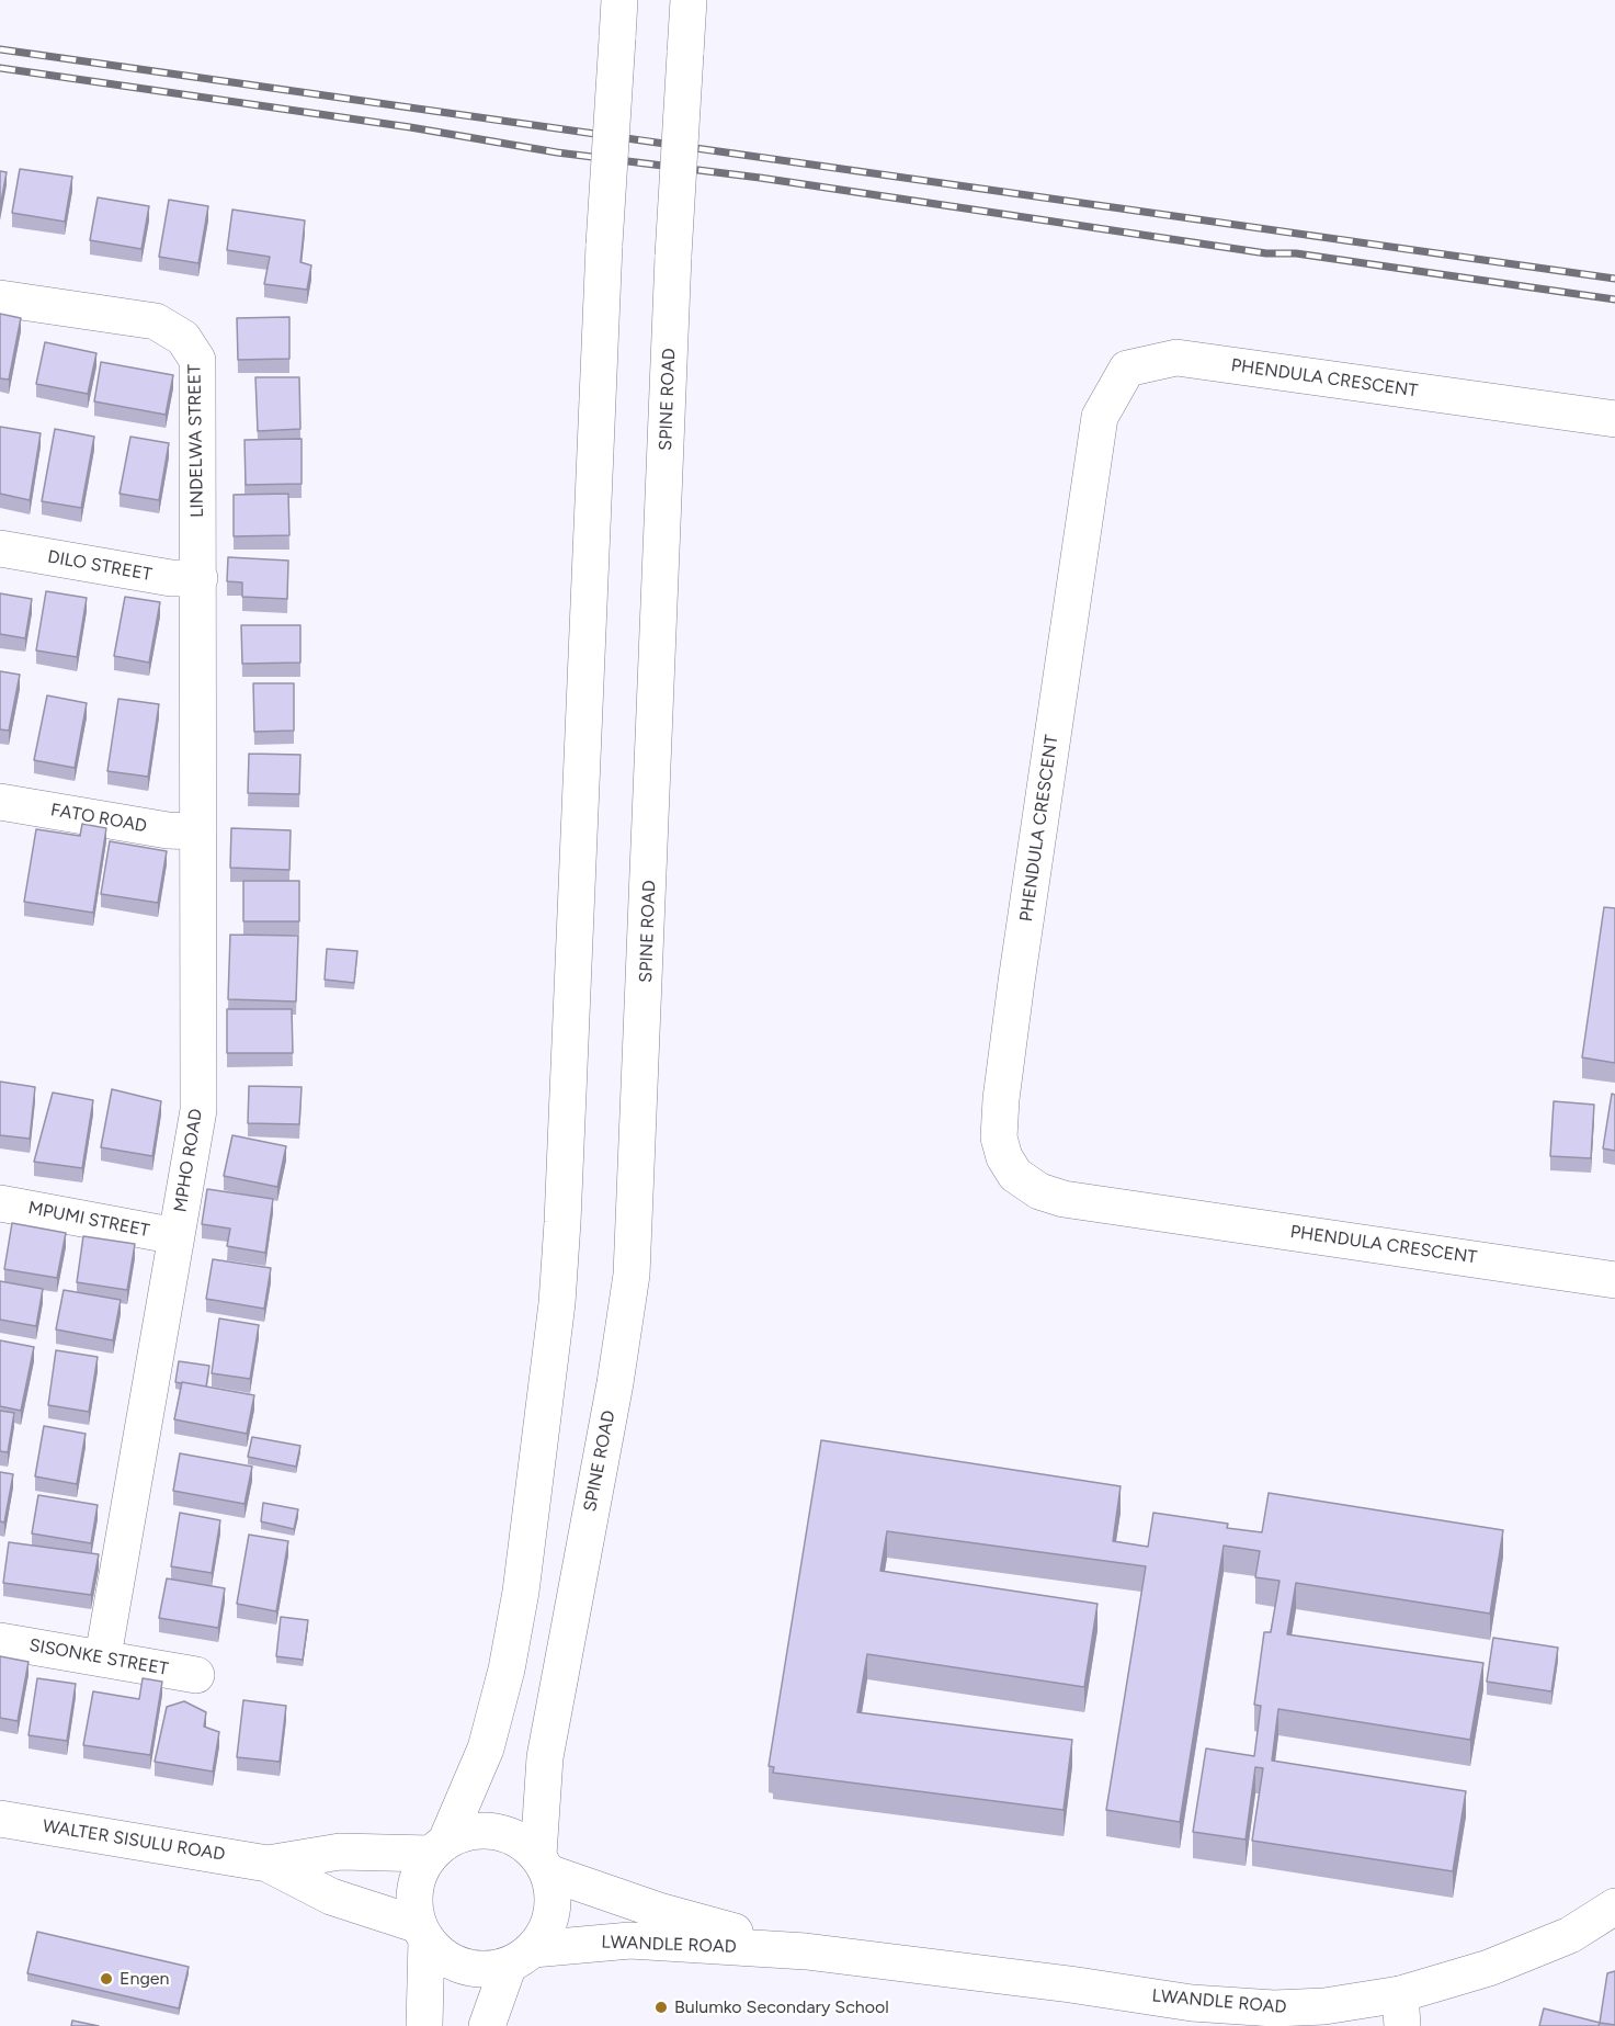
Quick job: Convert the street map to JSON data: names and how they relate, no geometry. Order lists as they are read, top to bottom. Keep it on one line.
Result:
{"streets":{"street":["PHENDULA CRESCENT","SPINE ROAD","LINDELWA STREET","DILO STREET","FATO ROAD","MPHO ROAD","MPUMI STREET","SISONKE STREET","WALTER SISULU ROAD","LWANDLE ROAD"]},"crossings":[["SPINE ROAD","WALTER SISULU ROAD"],["SPINE ROAD","LWANDLE ROAD"],["LINDELWA STREET","DILO STREET"],["LINDELWA STREET","MPHO ROAD"],["DILO STREET","MPHO ROAD"],["FATO ROAD","MPHO ROAD"],["MPHO ROAD","MPUMI STREET"],["MPHO ROAD","SISONKE STREET"],["WALTER SISULU ROAD","LWANDLE ROAD"]],"places":["Engen","Bulumko Secondary School"]}
